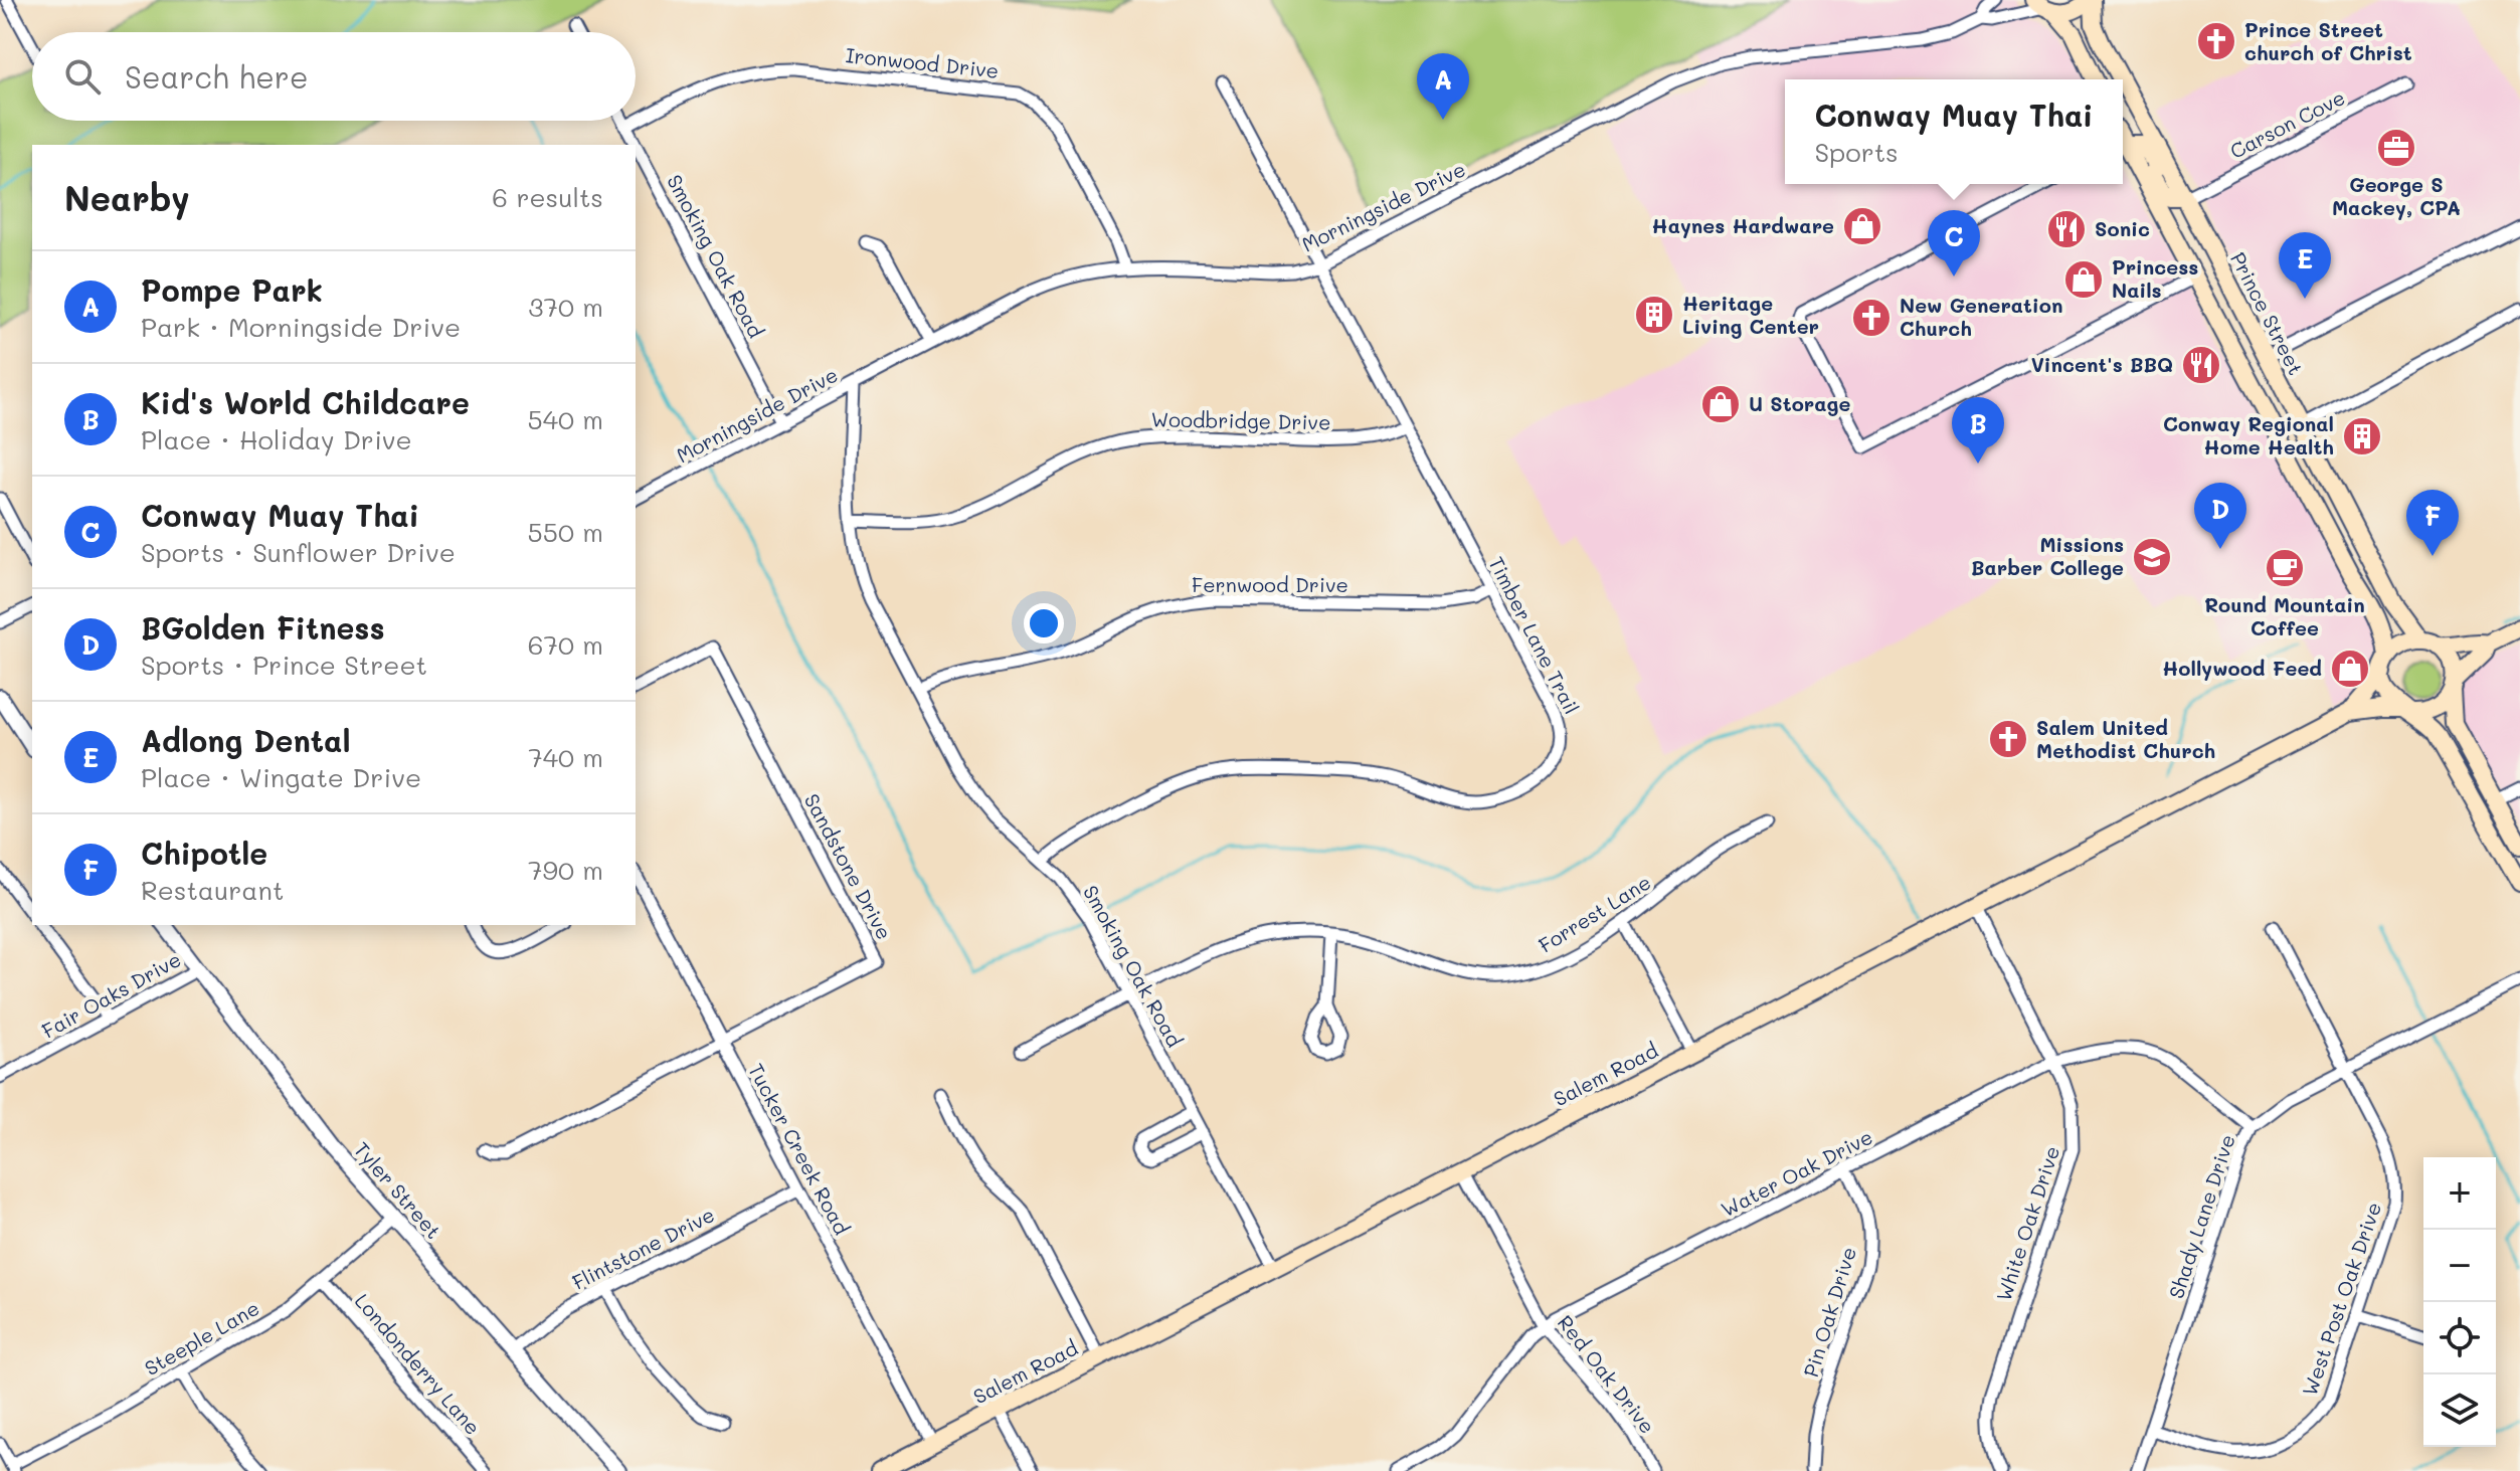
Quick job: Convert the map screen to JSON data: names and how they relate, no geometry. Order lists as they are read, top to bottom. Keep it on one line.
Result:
{"streets":{"main road":["Prince Street","Salem Road"],"street":["Ironwood Drive","Carson Cove","Morningside Drive","Smoking Oak Road","Woodbridge Drive","Fernwood Drive","Timber Lane Trail","Sandstone Drive","Forrest Lane","Fair Oaks Drive","Tucker Creek Road","Water Oak Drive","Tyler Street","Shady Lane Drive","White Oak Drive","Flintstone Drive","West Post Oak Drive","Pin Oak Drive","Steeple Lane","Londonderry Lane","Red Oak Drive"]},"crossings":[["Ironwood Drive","Morningside Drive"],["Ironwood Drive","Smoking Oak Road"],["Carson Cove","Prince Street"],["Morningside Drive","Smoking Oak Road"],["Morningside Drive","Timber Lane Trail"],["Smoking Oak Road","Woodbridge Drive"],["Smoking Oak Road","Fernwood Drive"],["Smoking Oak Road","Timber Lane Trail"],["Smoking Oak Road","Forrest Lane"],["Smoking Oak Road","Salem Road"],["Prince Street","Salem Road"],["Woodbridge Drive","Timber Lane Trail"],["Fernwood Drive","Timber Lane Trail"],["Sandstone Drive","Tucker Creek Road"],["Fair Oaks Drive","Tyler Street"],["Salem Road","Tucker Creek Road"],["Salem Road","White Oak Drive"],["Salem Road","Red Oak Drive"],["Tucker Creek Road","Flintstone Drive"],["Water Oak Drive","Shady Lane Drive"],["Water Oak Drive","White Oak Drive"],["Water Oak Drive","Pin Oak Drive"],["Water Oak Drive","Red Oak Drive"],["Tyler Street","Flintstone Drive"],["Tyler Street","Steeple Lane"],["Shady Lane Drive","West Post Oak Drive"],["Steeple Lane","Londonderry Lane"]],"places":{"church":["Prince Street church of Christ","New Generation Church","Salem United Methodist Church"],"office":["George S Mackey, CPA"],"shop":["Haynes Hardware","Princess Nails","U Storage","Hollywood Feed"],"restaurant":["Sonic","Vincent's BBQ"],"building":["Heritage Living Center","Conway Regional Home Health"],"school or university":["Missions Barber College"],"cafe":["Round Mountain Coffee"]},"page":{"search":"Search here","pins":["A","C","E","B","D","F"],"popup":["Conway Muay Thai","Sports"],"heading":["Nearby","6 results"],"list":[{"mark":"A","name":"Pompe Park","note":"Park · Morningside Drive","value":"370 m"},{"mark":"B","name":"Kid's World Childcare","note":"Place · Holiday Drive","value":"540 m"},{"mark":"C","name":"Conway Muay Thai","note":"Sports · Sunflower Drive","value":"550 m"},{"mark":"D","name":"BGolden Fitness","note":"Sports · Prince Street","value":"670 m"},{"mark":"E","name":"Adlong Dental","note":"Place · Wingate Drive","value":"740 m"},{"mark":"F","name":"Chipotle","note":"Restaurant","value":"790 m"}],"map_buttons":["+","−"]}}
